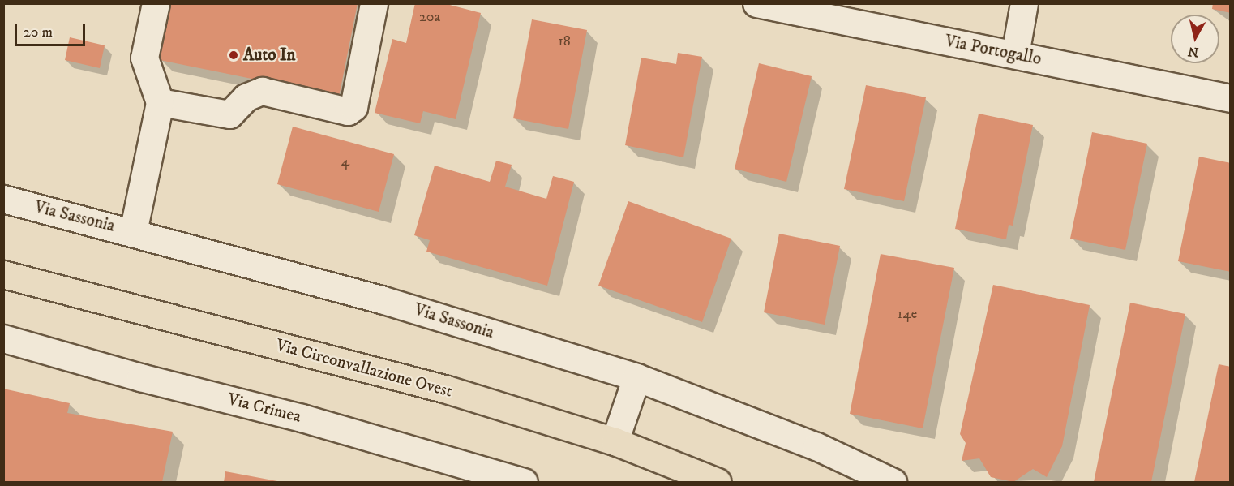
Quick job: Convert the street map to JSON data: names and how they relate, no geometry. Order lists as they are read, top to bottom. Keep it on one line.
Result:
{"streets":{"main road":["Via Circonvallazione Ovest"],"street":["Via Portogallo","Via Sassonia","Via Crimea"]},"places":["Auto In"],"house_numbers":["20a","18","4","14e"],"scale_bar":"20 m","north":"bottom"}
